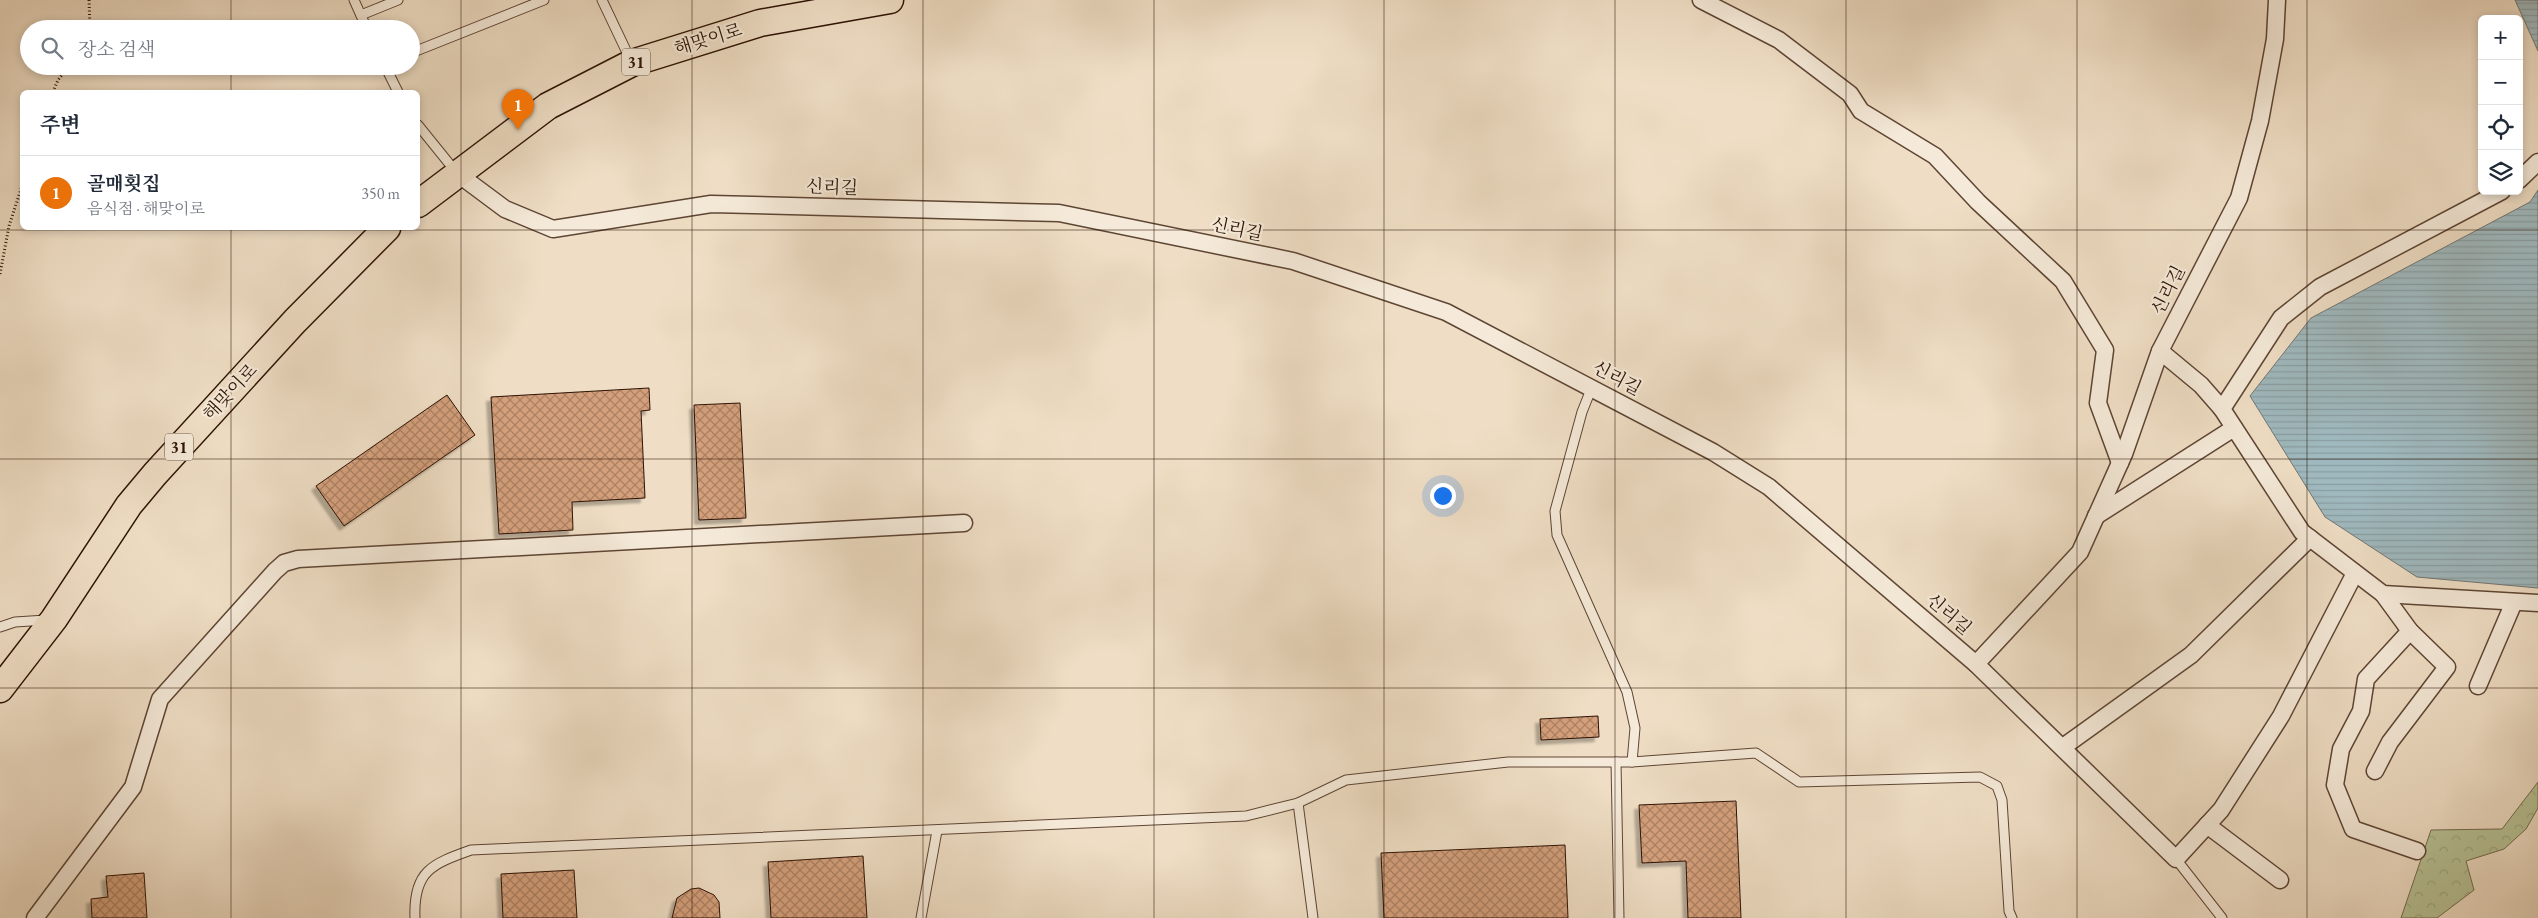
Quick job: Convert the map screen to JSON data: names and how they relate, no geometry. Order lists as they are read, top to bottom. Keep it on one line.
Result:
{"streets":{"main road":["해맞이로","31"],"street":["신리길"]},"crossings":[["해맞이로","신리길"]],"page":{"map_buttons":["+","−"],"search":"장소 검색","pins":"1","heading":"주변","list":[{"mark":"1","name":"골매횟집","note":"음식점 · 해맞이로","value":"350 m"}]}}
